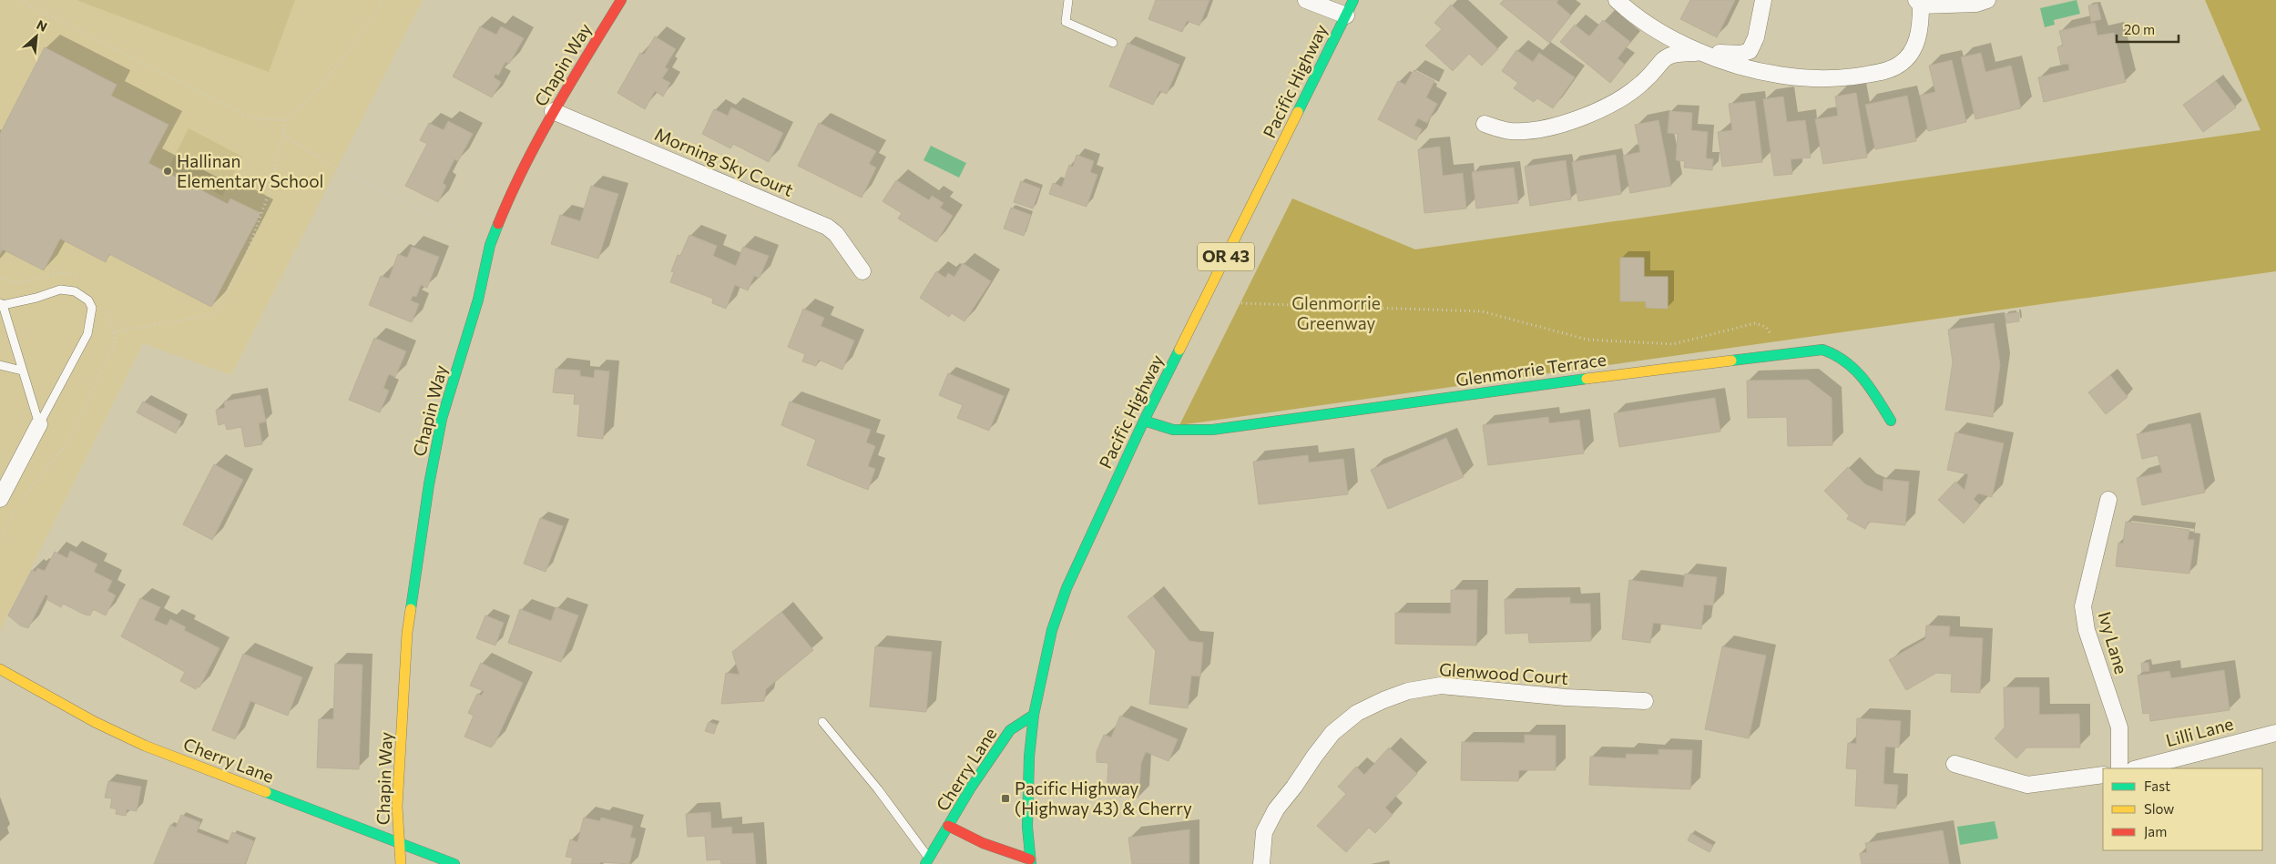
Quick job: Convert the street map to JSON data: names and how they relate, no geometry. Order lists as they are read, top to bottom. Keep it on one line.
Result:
{"streets":{"street":["Chapin Way","Pacific Highway","Morning Sky Court","OR 43","Glenmorrie Terrace","Ivy Lane","Glenwood Court","Lilli Lane","Cherry Lane"]},"crossings":[["Chapin Way","Morning Sky Court"],["Chapin Way","Cherry Lane"],["Pacific Highway","Glenmorrie Terrace"],["Pacific Highway","Cherry Lane"]],"parks":["Glenmorrie Greenway"],"places":{"other":["Hallinan Elementary School"],"transit":["Pacific Highway (Highway 43) & Cherry"]},"legend":["Fast","Slow","Jam"],"scale_bar":"20 m","north":"top right"}
